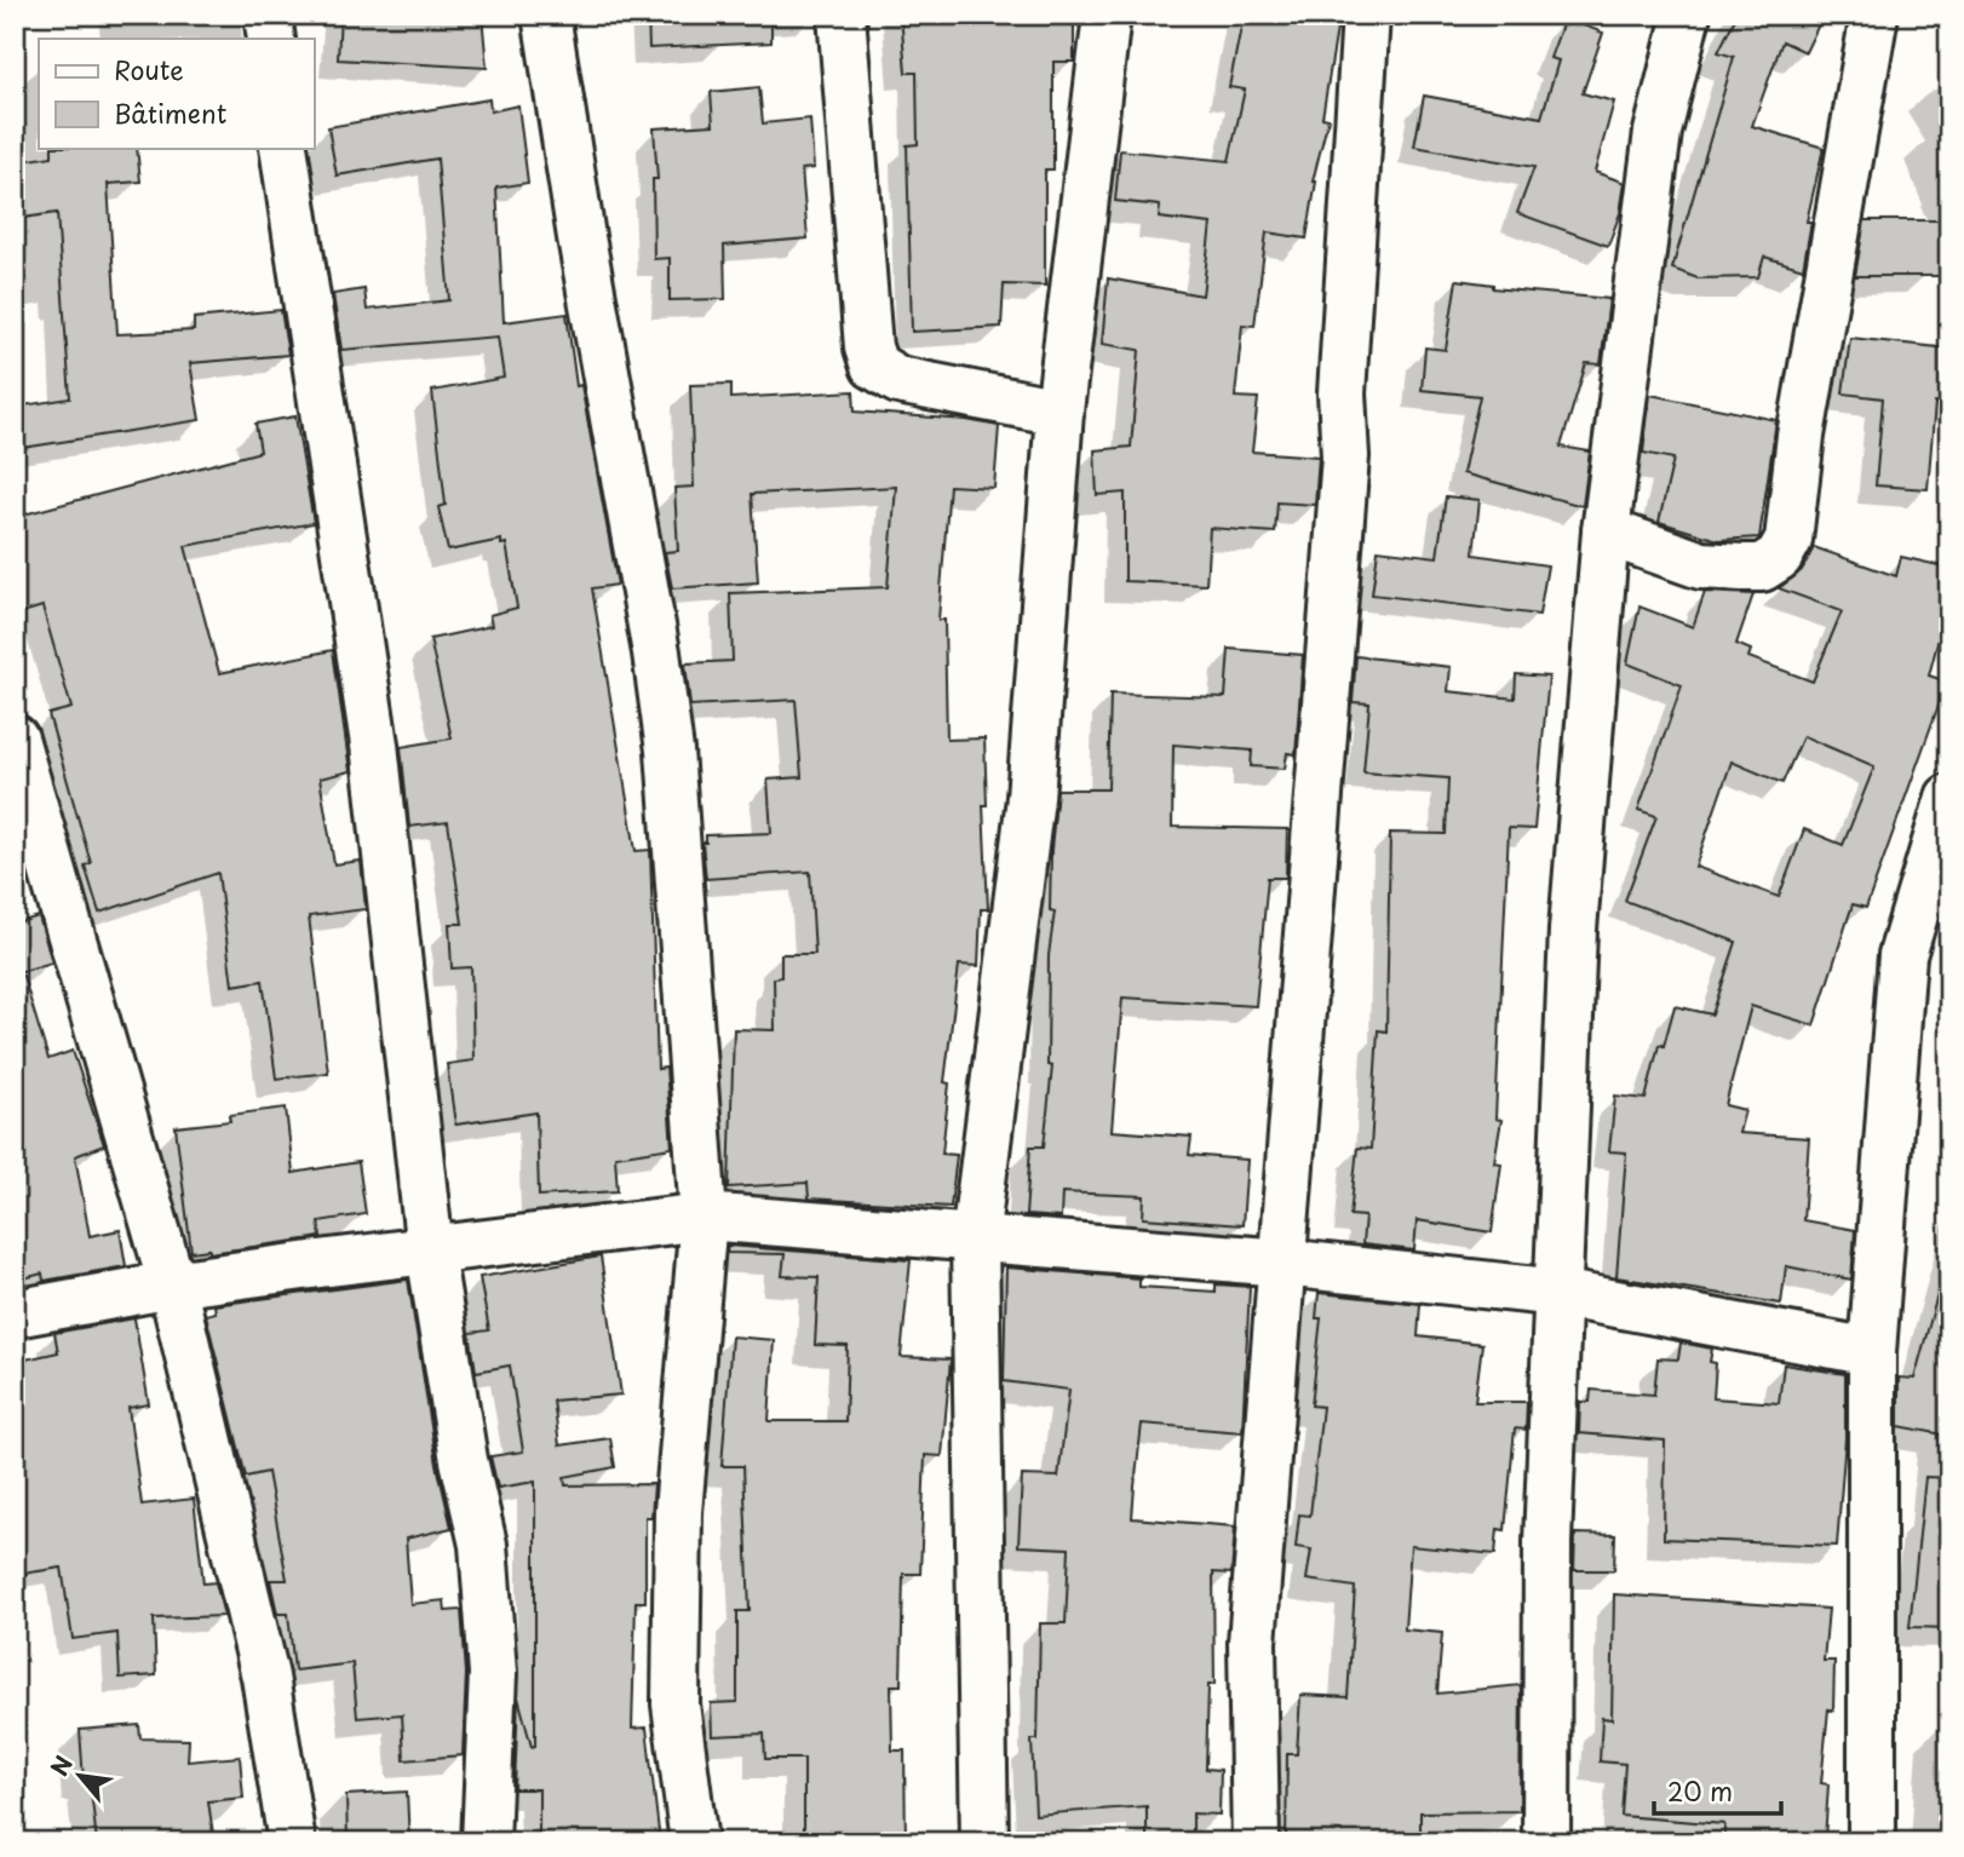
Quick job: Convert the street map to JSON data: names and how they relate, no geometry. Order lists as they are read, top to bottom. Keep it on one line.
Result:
{"legend":["Route","Bâtiment"],"scale_bar":"20 m","north":"top left"}
